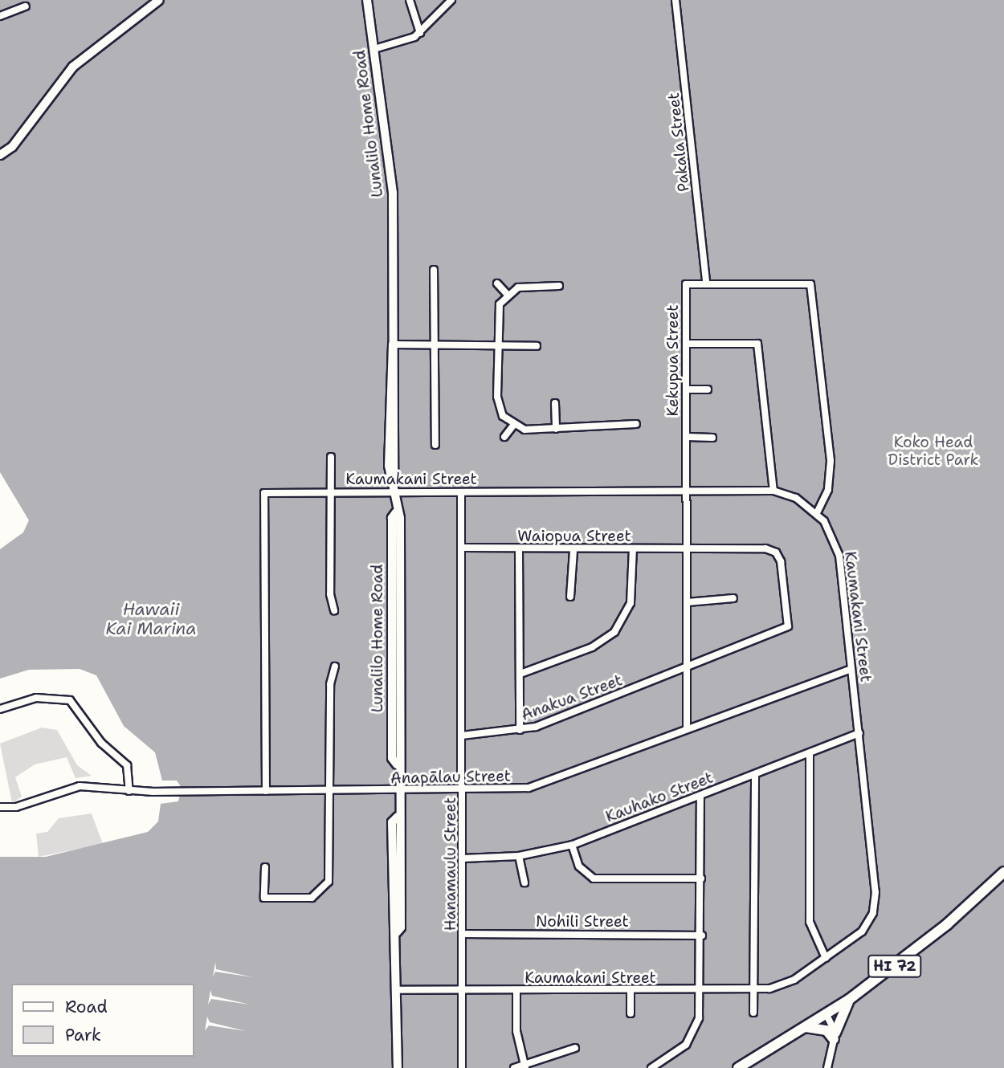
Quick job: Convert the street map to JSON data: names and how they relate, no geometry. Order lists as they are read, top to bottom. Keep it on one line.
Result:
{"streets":{"main road":["Lunalilo Home Road","HI 72"],"street":["Pakala Street","Kekupua Street","Kaumakani Street","Waiopua Street","Anakua Street","Anapālau Street","Kauhako Street","Hanamaulu Street","Nohili Street"]},"crossings":[["Lunalilo Home Road","Kaumakani Street"],["Lunalilo Home Road","Anapālau Street"],["Pakala Street","Kekupua Street"],["Kekupua Street","Kaumakani Street"],["Kekupua Street","Waiopua Street"],["Kekupua Street","Anakua Street"],["Kekupua Street","Anapālau Street"],["Kaumakani Street","Anapālau Street"],["Kaumakani Street","Kauhako Street"],["Kaumakani Street","Hanamaulu Street"],["Waiopua Street","Anakua Street"],["Waiopua Street","Hanamaulu Street"],["Anakua Street","Hanamaulu Street"],["Anapālau Street","Hanamaulu Street"],["Kauhako Street","Hanamaulu Street"],["Hanamaulu Street","Nohili Street"]],"water":["Hawaii Kai Marina"],"parks":["Koko Head District Park"],"legend":["Road","Park"]}
